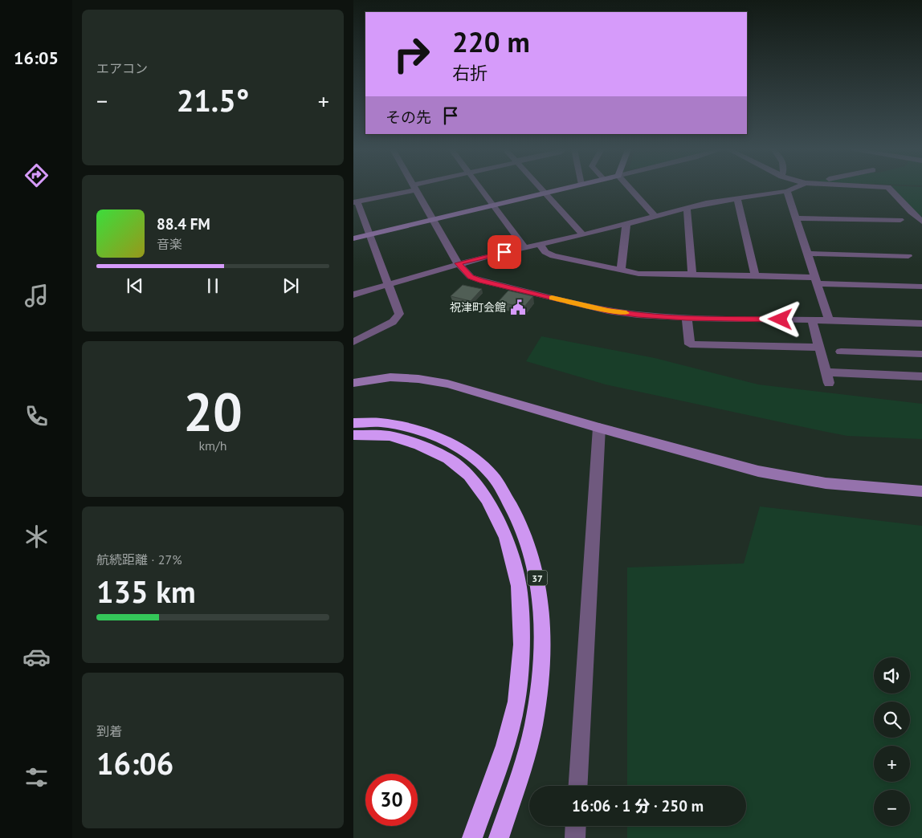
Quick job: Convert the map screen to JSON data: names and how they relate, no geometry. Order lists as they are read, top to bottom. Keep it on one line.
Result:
{"streets":{"highway":["37"]},"places":{"public building":["祝津町会館"]},"page":{"tabs":"16:05","tile":["エアコン",["20","km/h"],["航続距離 · 27%","135 km"],["到着","16:06"]],"turn":["220 m","右折"],"heat":["−","21.5°","+"],"then":"その先","song":["88.4 FM","音楽"],"map_buttons":["+","−"],"limit":"30","trip":"16:06 · 1 分 · 250 m"}}
